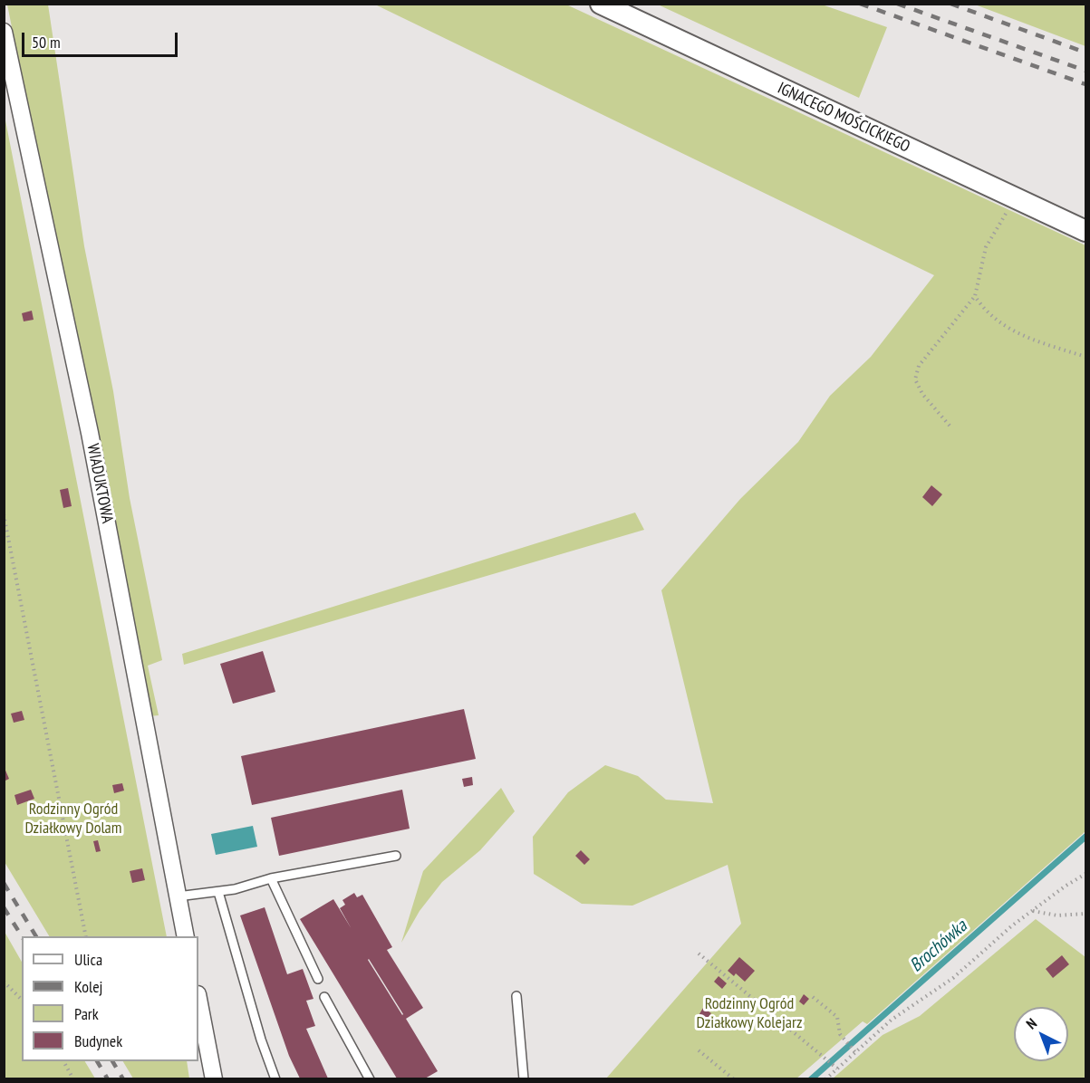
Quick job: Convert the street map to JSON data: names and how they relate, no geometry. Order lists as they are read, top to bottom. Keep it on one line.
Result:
{"streets":{"street":["IGNACEGO MOŚCICKIEGO","WIADUKTOWA"]},"water":["Brochówka"],"parks":["Rodzinny Ogród Działkowy Dolam","Rodzinny Ogród Działkowy Kolejarz"],"legend":["Ulica","Kolej","Park","Budynek"],"scale_bar":"50 m","north":"top left"}
